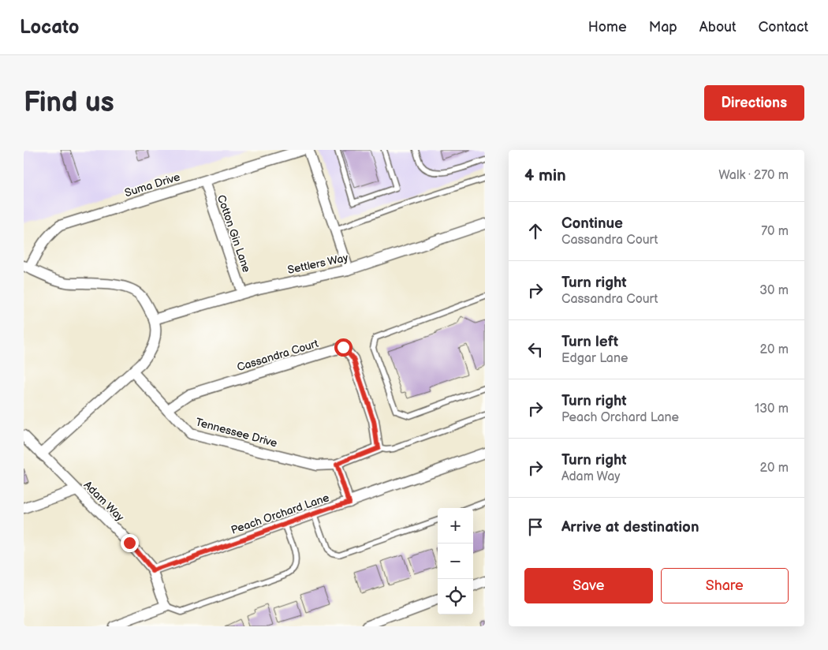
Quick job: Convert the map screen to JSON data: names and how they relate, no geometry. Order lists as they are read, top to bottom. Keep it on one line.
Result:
{"streets":{"street":["Suma Drive","Cotton Gin Lane","Settlers Way","Cassandra Court","Tennessee Drive","Adam Way","Peach Orchard Lane"]},"crossings":[["Suma Drive","Cotton Gin Lane"],["Cotton Gin Lane","Settlers Way"],["Cassandra Court","Tennessee Drive"],["Adam Way","Peach Orchard Lane"]],"page":{"header":"Locato","nav":["Home","Map","About","Contact"],"buttons":["Directions",["Save","Share"]],"title":"Find us","heading":["4 min","Walk · 270 m"],"list":[["Continue","Cassandra Court","70 m"],["Turn right","Cassandra Court","30 m"],["Turn left","Edgar Lane","20 m"],["Turn right","Peach Orchard Lane","130 m"],["Turn right","Adam Way","20 m"],"Arrive at destination"],"map_buttons":["+","−"]}}
